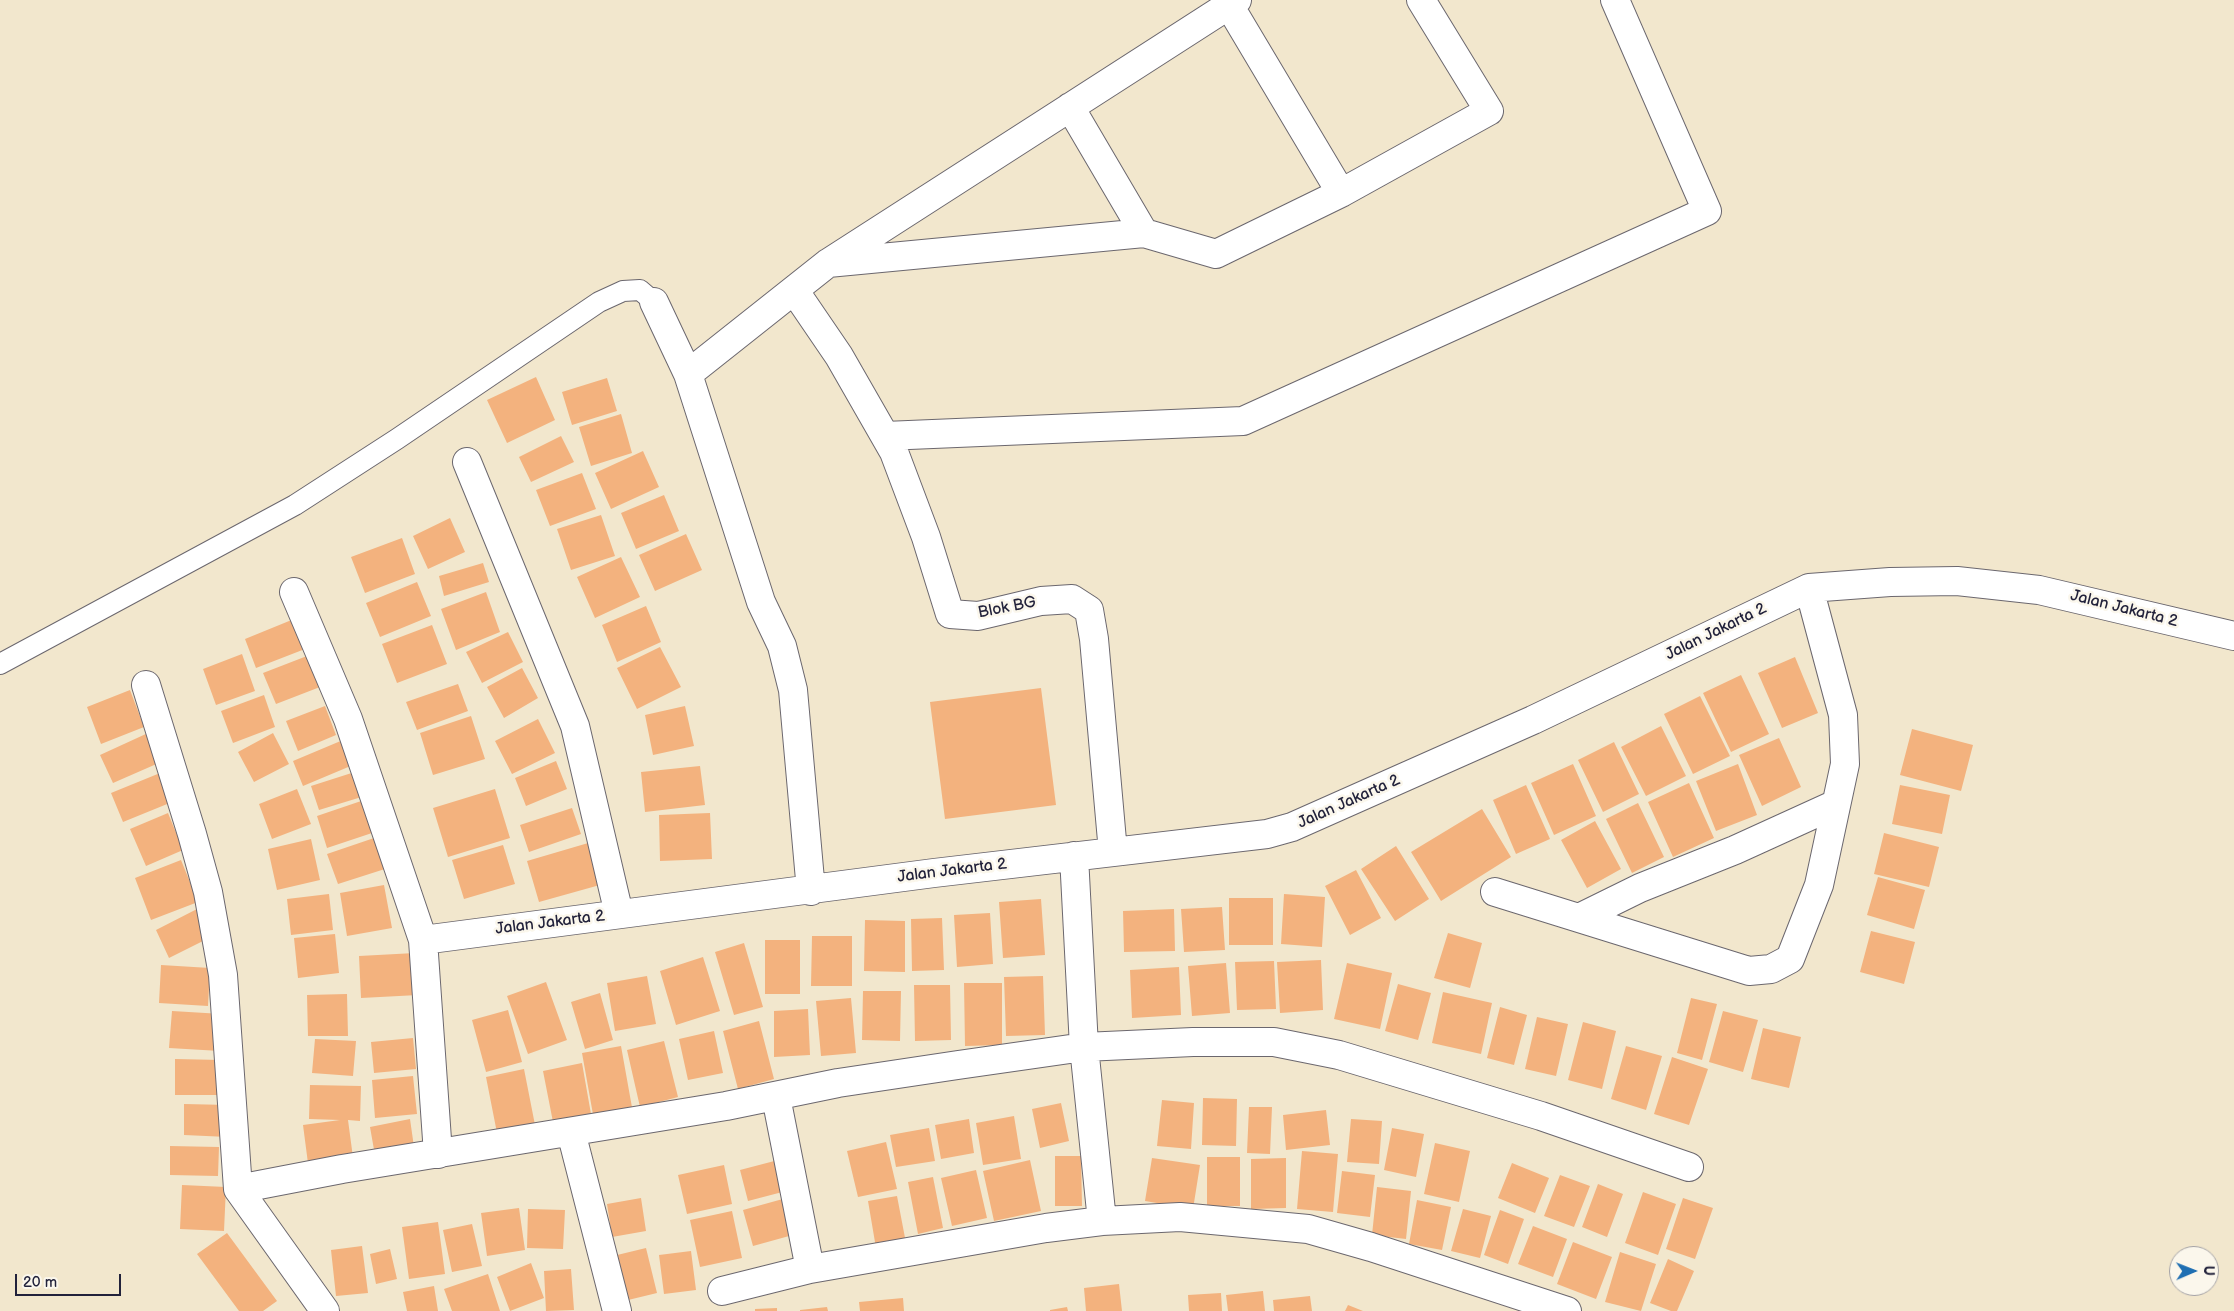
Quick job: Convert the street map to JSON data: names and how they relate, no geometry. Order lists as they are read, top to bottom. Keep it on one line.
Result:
{"streets":{"street":["Blok BG","Jalan Jakarta 2"]},"crossings":[["Blok BG","Jalan Jakarta 2"]],"scale_bar":"20 m","north":"right"}
